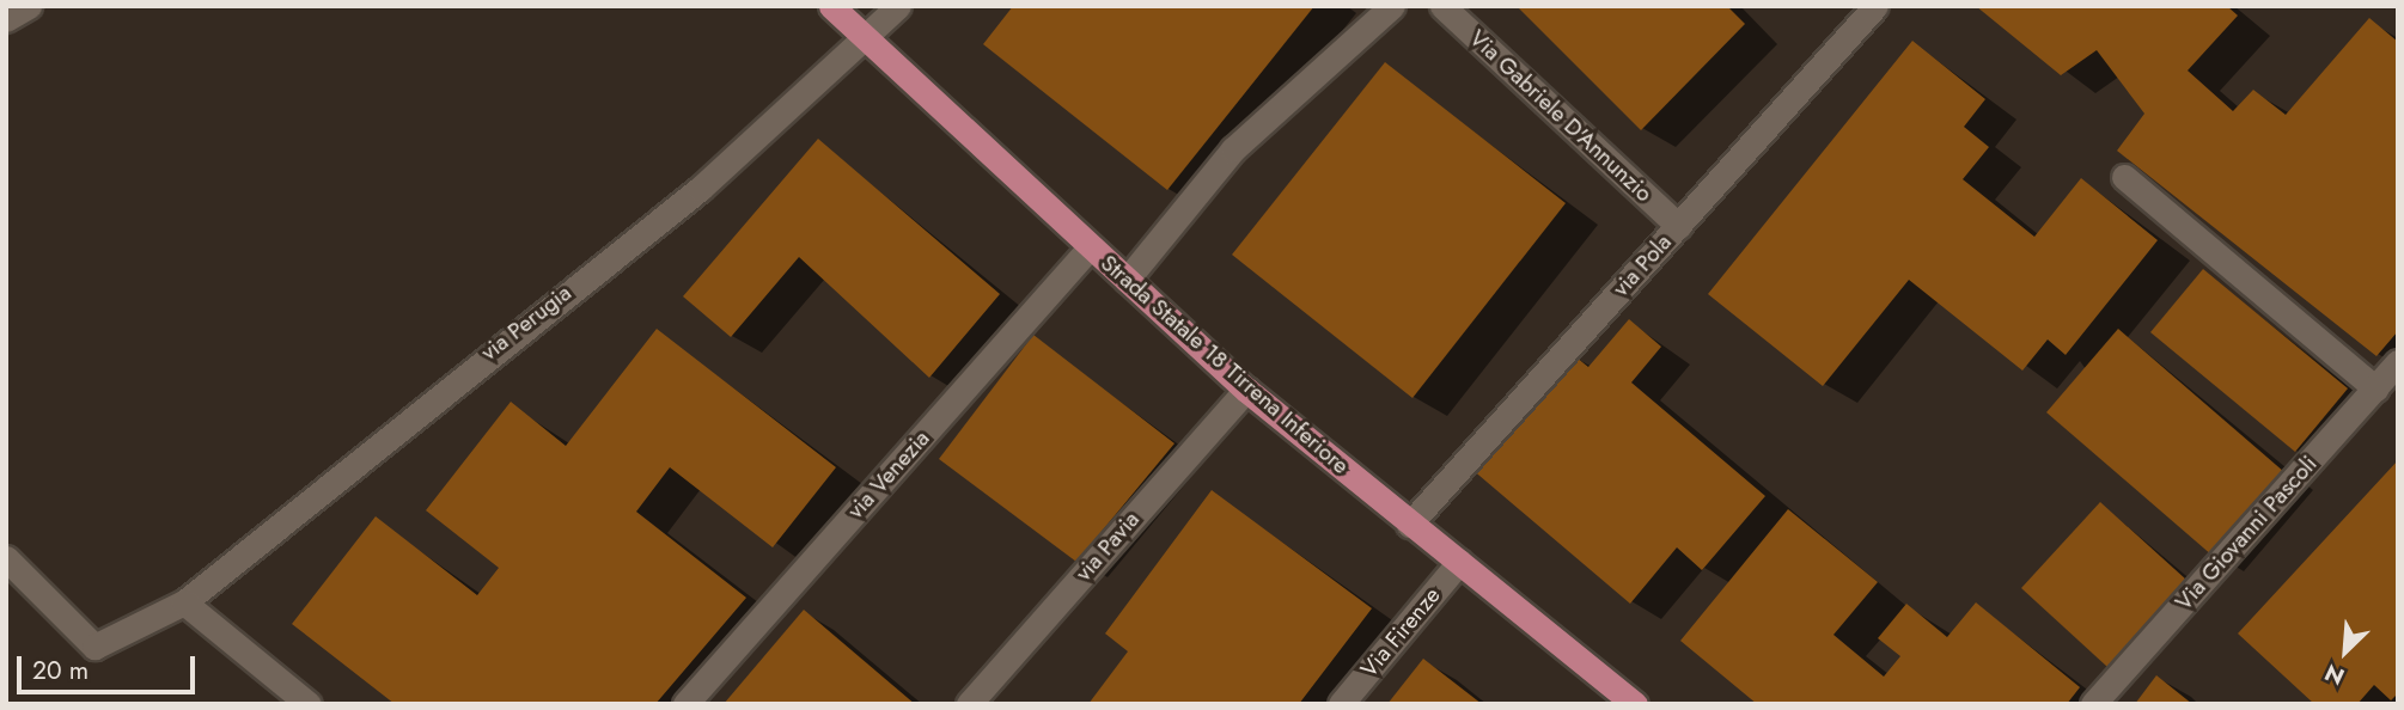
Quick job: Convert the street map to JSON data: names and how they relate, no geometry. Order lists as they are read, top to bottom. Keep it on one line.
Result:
{"streets":{"main road":["Strada Statale 18 Tirrena Inferiore"],"street":["Via Gabriele D'Annunzio","via Pola","via Perugia","via Venezia","Via Giovanni Pascoli","via Pavia","Via Firenze"]},"crossings":[["Via Gabriele D'Annunzio","via Pola"],["via Pola","Strada Statale 18 Tirrena Inferiore"],["via Perugia","Strada Statale 18 Tirrena Inferiore"],["Strada Statale 18 Tirrena Inferiore","via Venezia"],["Strada Statale 18 Tirrena Inferiore","via Pavia"],["Strada Statale 18 Tirrena Inferiore","Via Firenze"]],"scale_bar":"20 m","north":"bottom left"}
